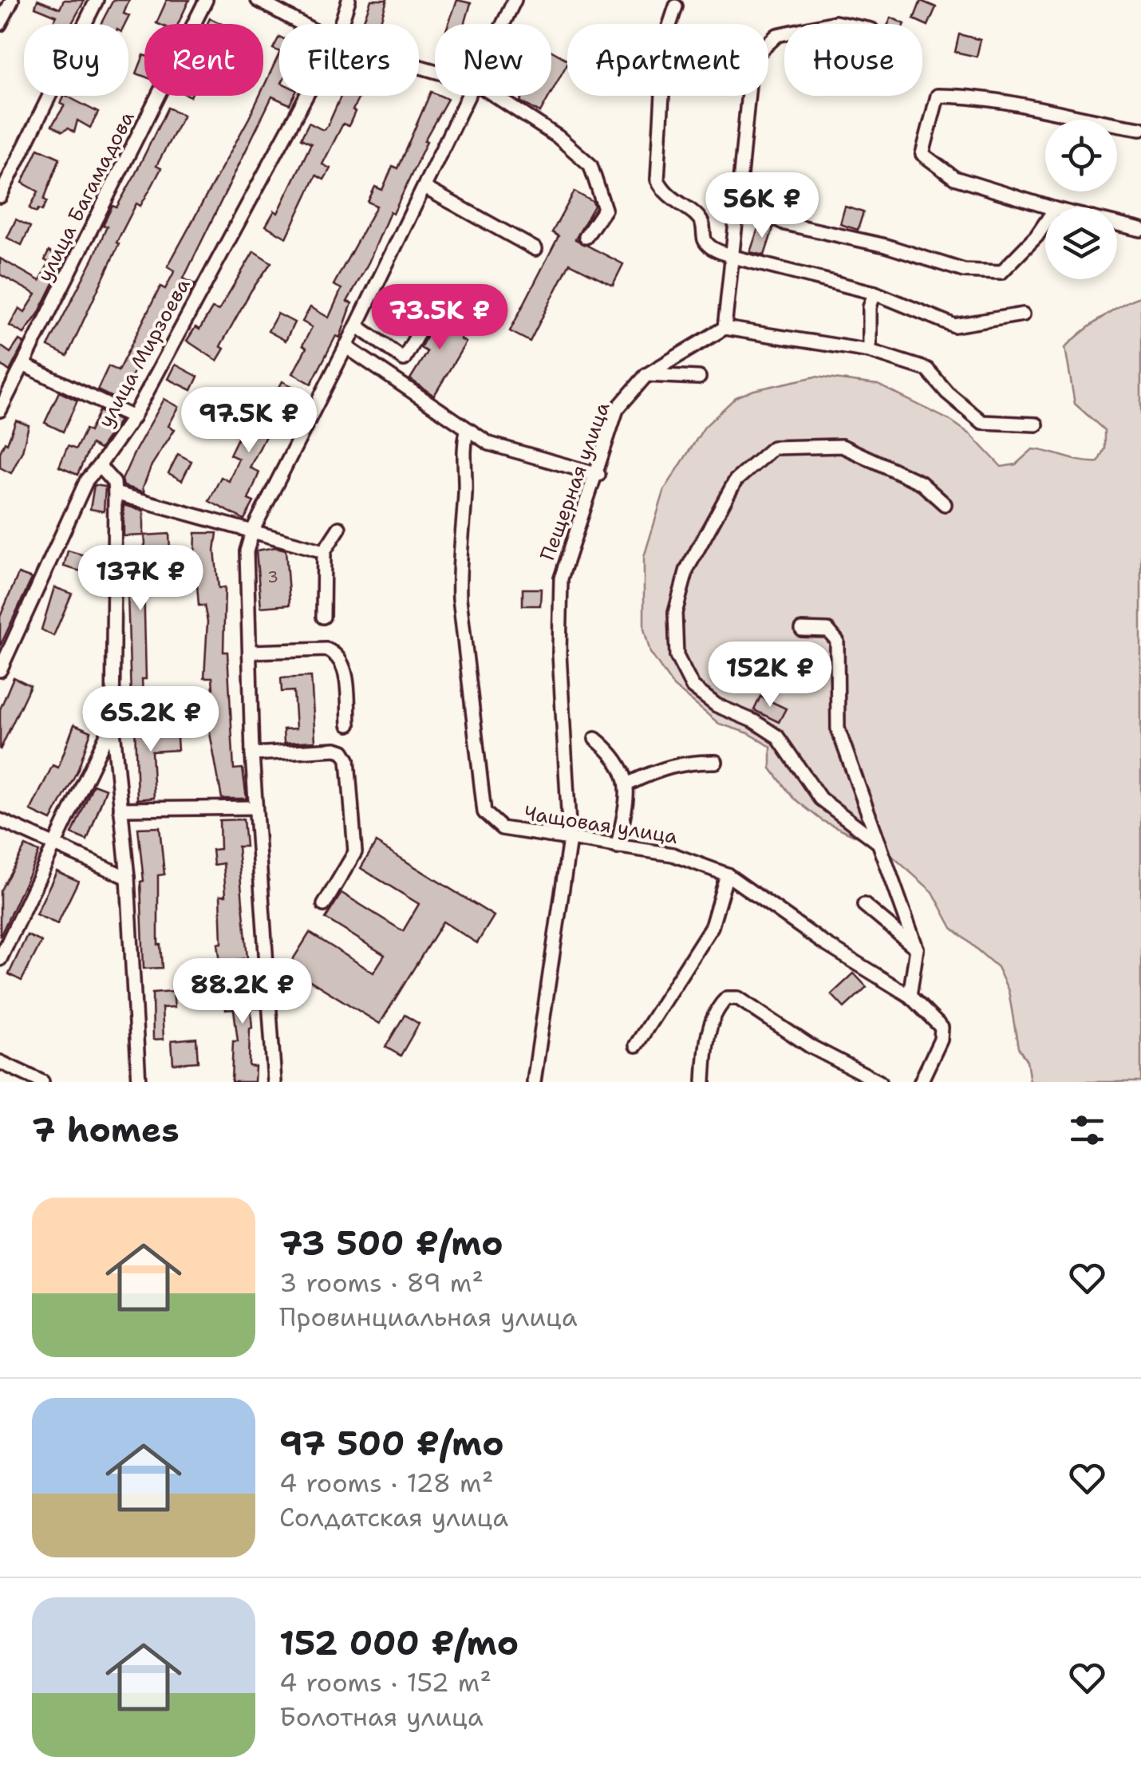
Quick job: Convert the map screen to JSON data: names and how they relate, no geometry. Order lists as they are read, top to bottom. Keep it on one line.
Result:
{"streets":{"street":["улица Багамадова","улица Мирзоева","Пещерная улица","Чащовая улица"]},"crossings":[["Пещерная улица","Чащовая улица"]],"house_numbers":["3"],"page":{"chip":["Buy","Rent","Filters","New","Apartment","House"],"price":["56K ₽","73.5K ₽","97.5K ₽","137K ₽","152K ₽","65.2K ₽","88.2K ₽"],"heading":"7 homes","list":[{"name":"73 500 ₽/mo","note":"3 rooms · 89 m² · Провинциальная улица"},{"name":"97 500 ₽/mo","note":"4 rooms · 128 m² · Солдатская улица"},{"name":"152 000 ₽/mo","note":"4 rooms · 152 m² · Болотная улица"}]}}
